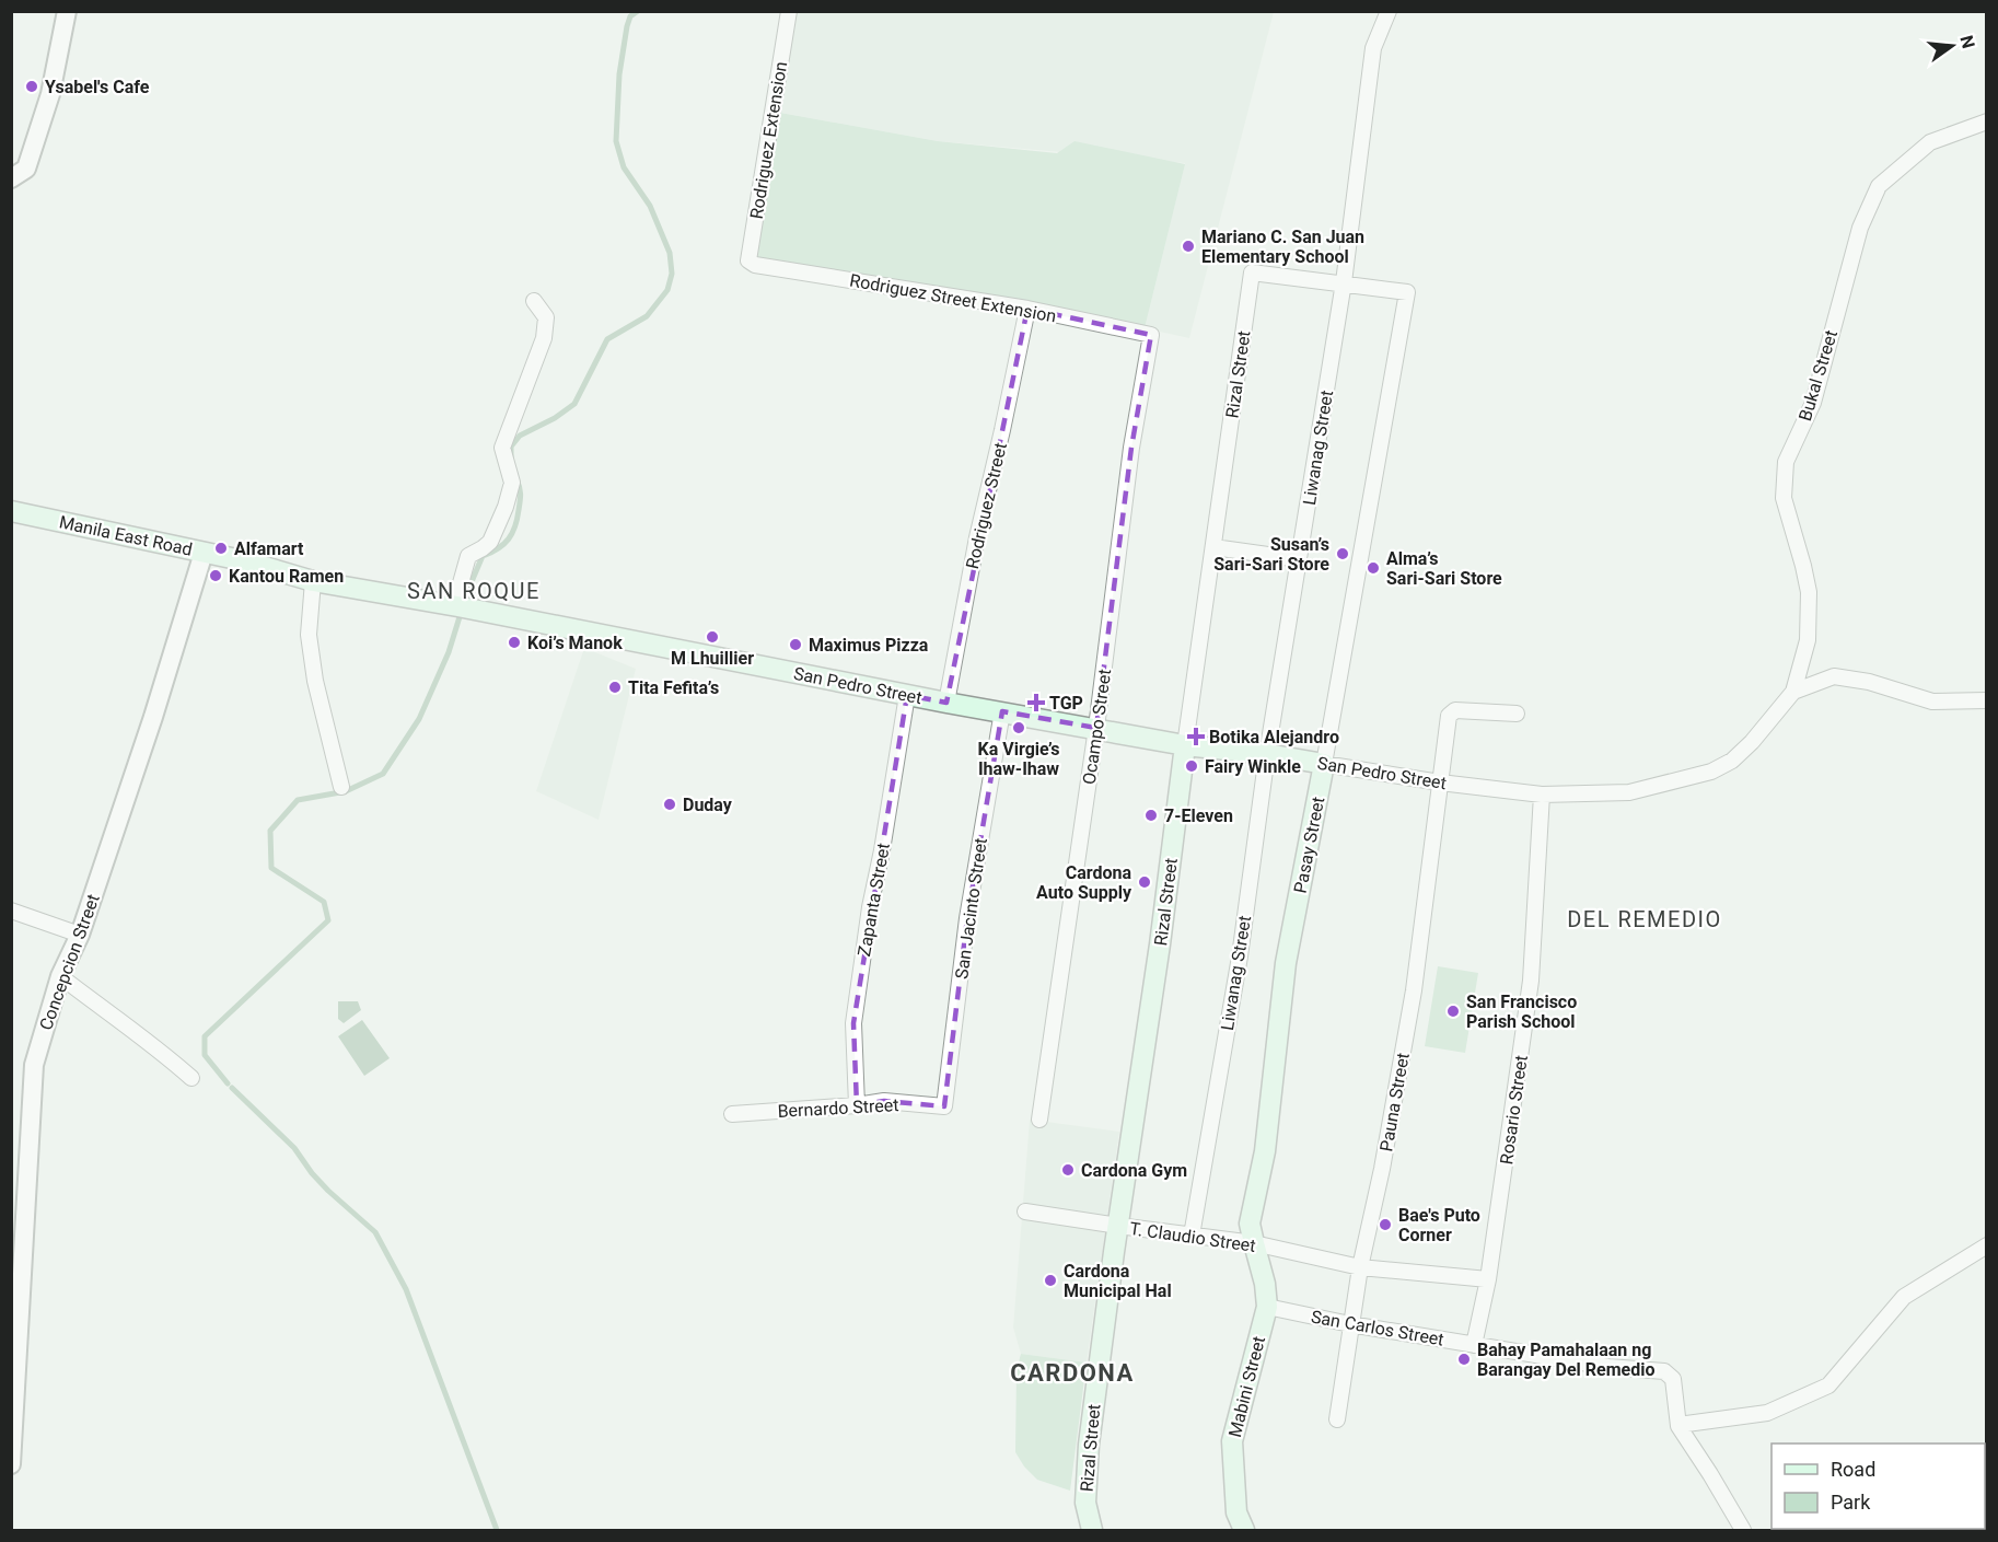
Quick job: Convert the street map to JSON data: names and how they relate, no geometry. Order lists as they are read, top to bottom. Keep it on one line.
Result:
{"streets":{"main road":["Rizal Street","Manila East Road","San Pedro Street","Pasay Street","Mabini Street"],"street":["Rodriguez Extension","Rodriguez Street Extension","Bukal Street","Liwanag Street","Rodriguez Street","Ocampo Street","Zapanta Street","San Jacinto Street","Concepcion Street","Pauna Street","Bernardo Street","Rosario Street","T. Claudio Street","San Carlos Street"]},"crossings":[["Rodriguez Extension","Rodriguez Street Extension"],["Rodriguez Street Extension","Rodriguez Street"],["Rodriguez Street Extension","Ocampo Street"],["Rizal Street","Liwanag Street"],["Rizal Street","San Pedro Street"],["Rizal Street","Pasay Street"],["Rizal Street","T. Claudio Street"],["Bukal Street","San Pedro Street"],["Liwanag Street","San Pedro Street"],["Liwanag Street","Pasay Street"],["Liwanag Street","T. Claudio Street"],["Rodriguez Street","San Pedro Street"],["Manila East Road","San Pedro Street"],["Manila East Road","Concepcion Street"],["San Pedro Street","Ocampo Street"],["San Pedro Street","Pasay Street"],["San Pedro Street","Zapanta Street"],["San Pedro Street","San Jacinto Street"],["San Pedro Street","Pauna Street"],["San Pedro Street","Rosario Street"],["Pasay Street","T. Claudio Street"],["Pasay Street","Mabini Street"],["Zapanta Street","Bernardo Street"],["San Jacinto Street","Bernardo Street"],["Pauna Street","T. Claudio Street"],["Pauna Street","San Carlos Street"],["Rosario Street","T. Claudio Street"],["Rosario Street","San Carlos Street"],["T. Claudio Street","Mabini Street"],["San Carlos Street","Mabini Street"]],"districts":["SAN ROQUE","DEL REMEDIO","CARDONA"],"places":{"other":["Ysabel's Cafe","Mariano C. San Juan Elementary School","Alfamart","Susan’s Sari-Sari Store","Alma’s Sari-Sari Store","Kantou Ramen","M Lhuillier","Koi’s Manok","Maximus Pizza","Tita Fefita’s","Ka Virgie’s Ihaw-Ihaw","Fairy Winkle","Duday","7-Eleven","Cardona Auto Supply","San Francisco Parish School","Cardona Gym","Bae's Puto Corner","Cardona Municipal Hal","Bahay Pamahalaan ng Barangay Del Remedio"],"health":["TGP","Botika Alejandro"]},"legend":["Road","Park"],"north":"right"}
